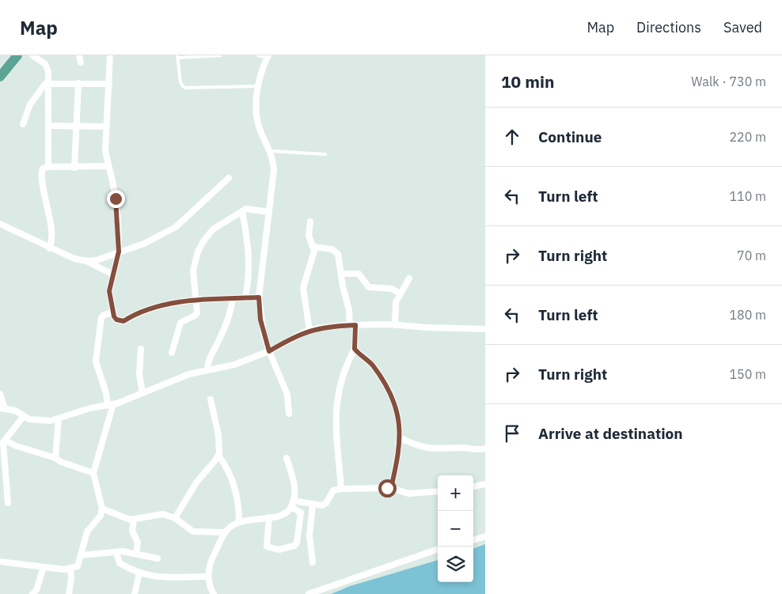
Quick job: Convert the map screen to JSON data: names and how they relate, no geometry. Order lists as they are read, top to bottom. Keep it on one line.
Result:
{"page":{"header":"Map","nav":["Map","Directions","Saved"],"heading":["10 min","Walk · 730 m"],"list":[["Continue","220 m"],["Turn left","110 m"],["Turn right","70 m"],["Turn left","180 m"],["Turn right","150 m"],"Arrive at destination"],"map_buttons":["+","−"]}}
